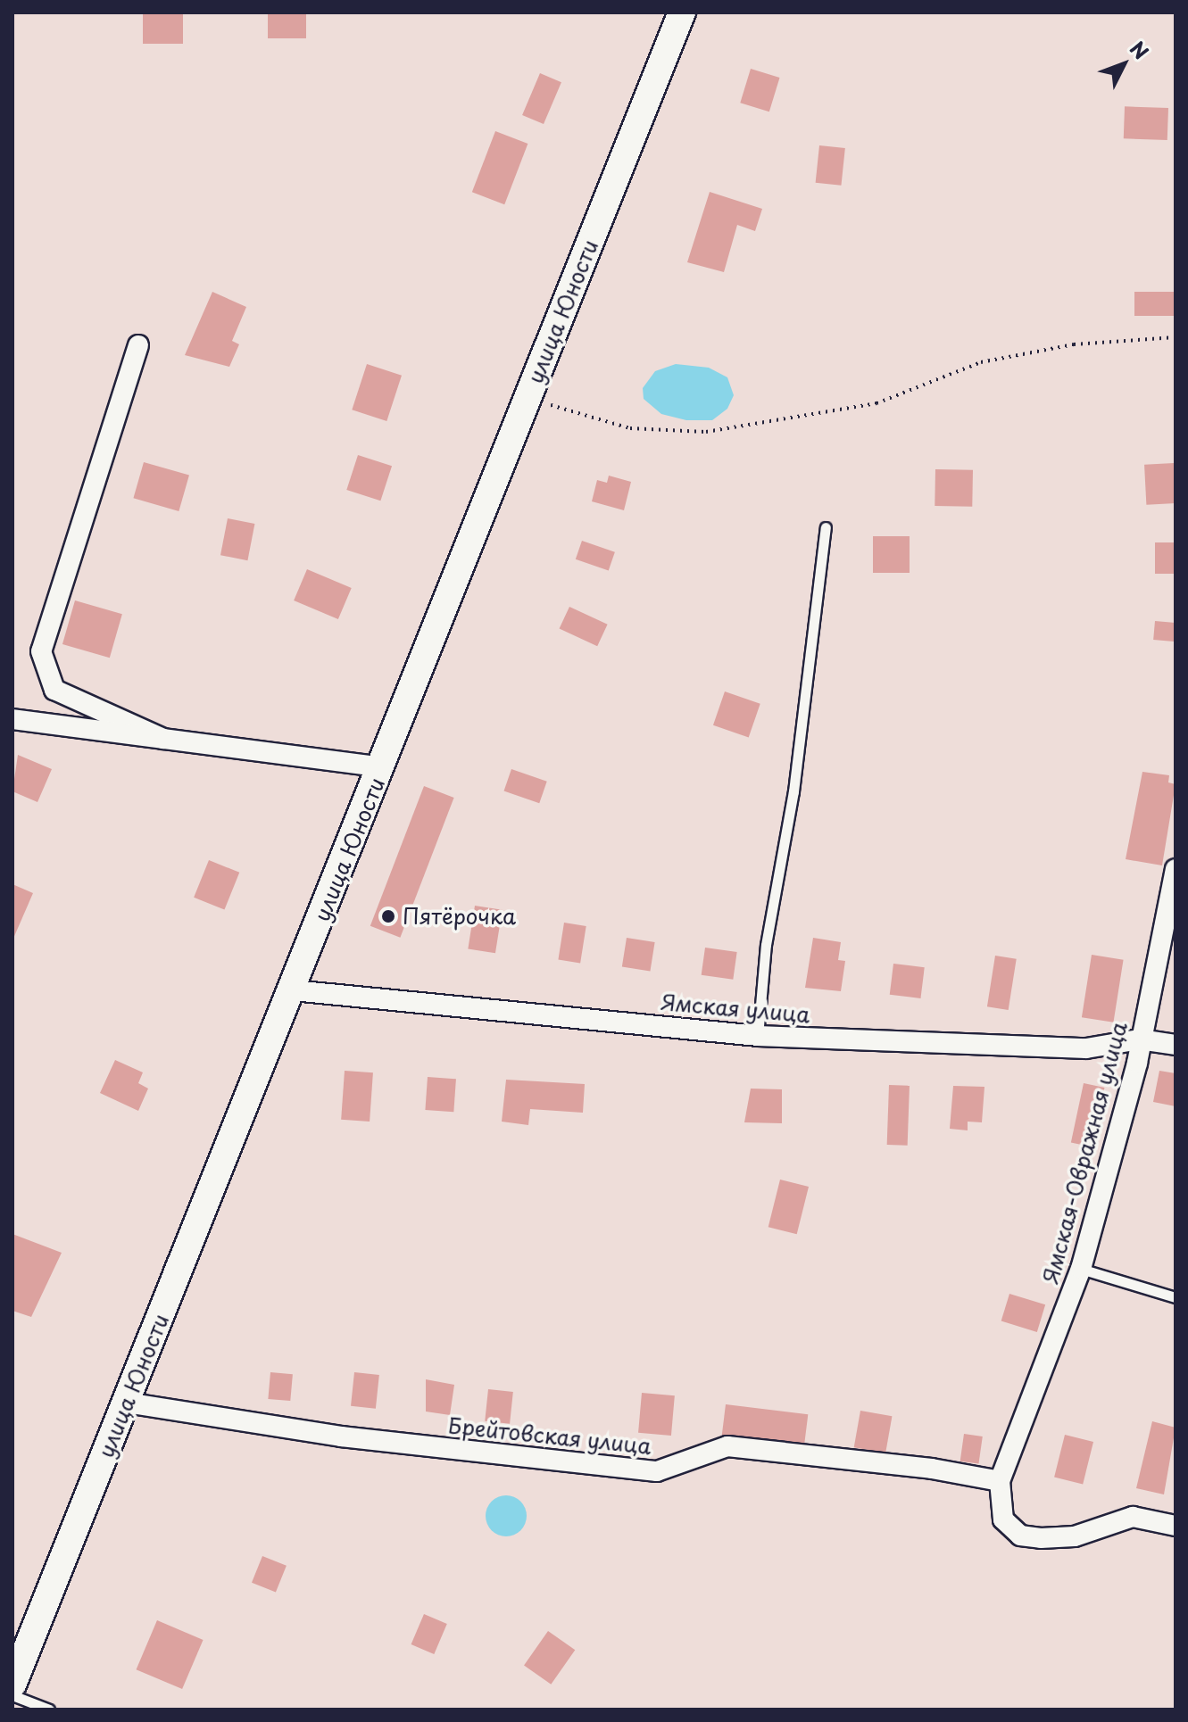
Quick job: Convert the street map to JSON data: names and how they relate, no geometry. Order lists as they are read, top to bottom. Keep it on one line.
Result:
{"streets":{"street":["улица Юности","Ямская улица","Ямская-Овражная улица","Брейтовская улица"]},"crossings":[["улица Юности","Ямская улица"],["улица Юности","Брейтовская улица"],["Ямская улица","Ямская-Овражная улица"],["Ямская-Овражная улица","Брейтовская улица"]],"places":["Пятёрочка"],"north":"top right"}
